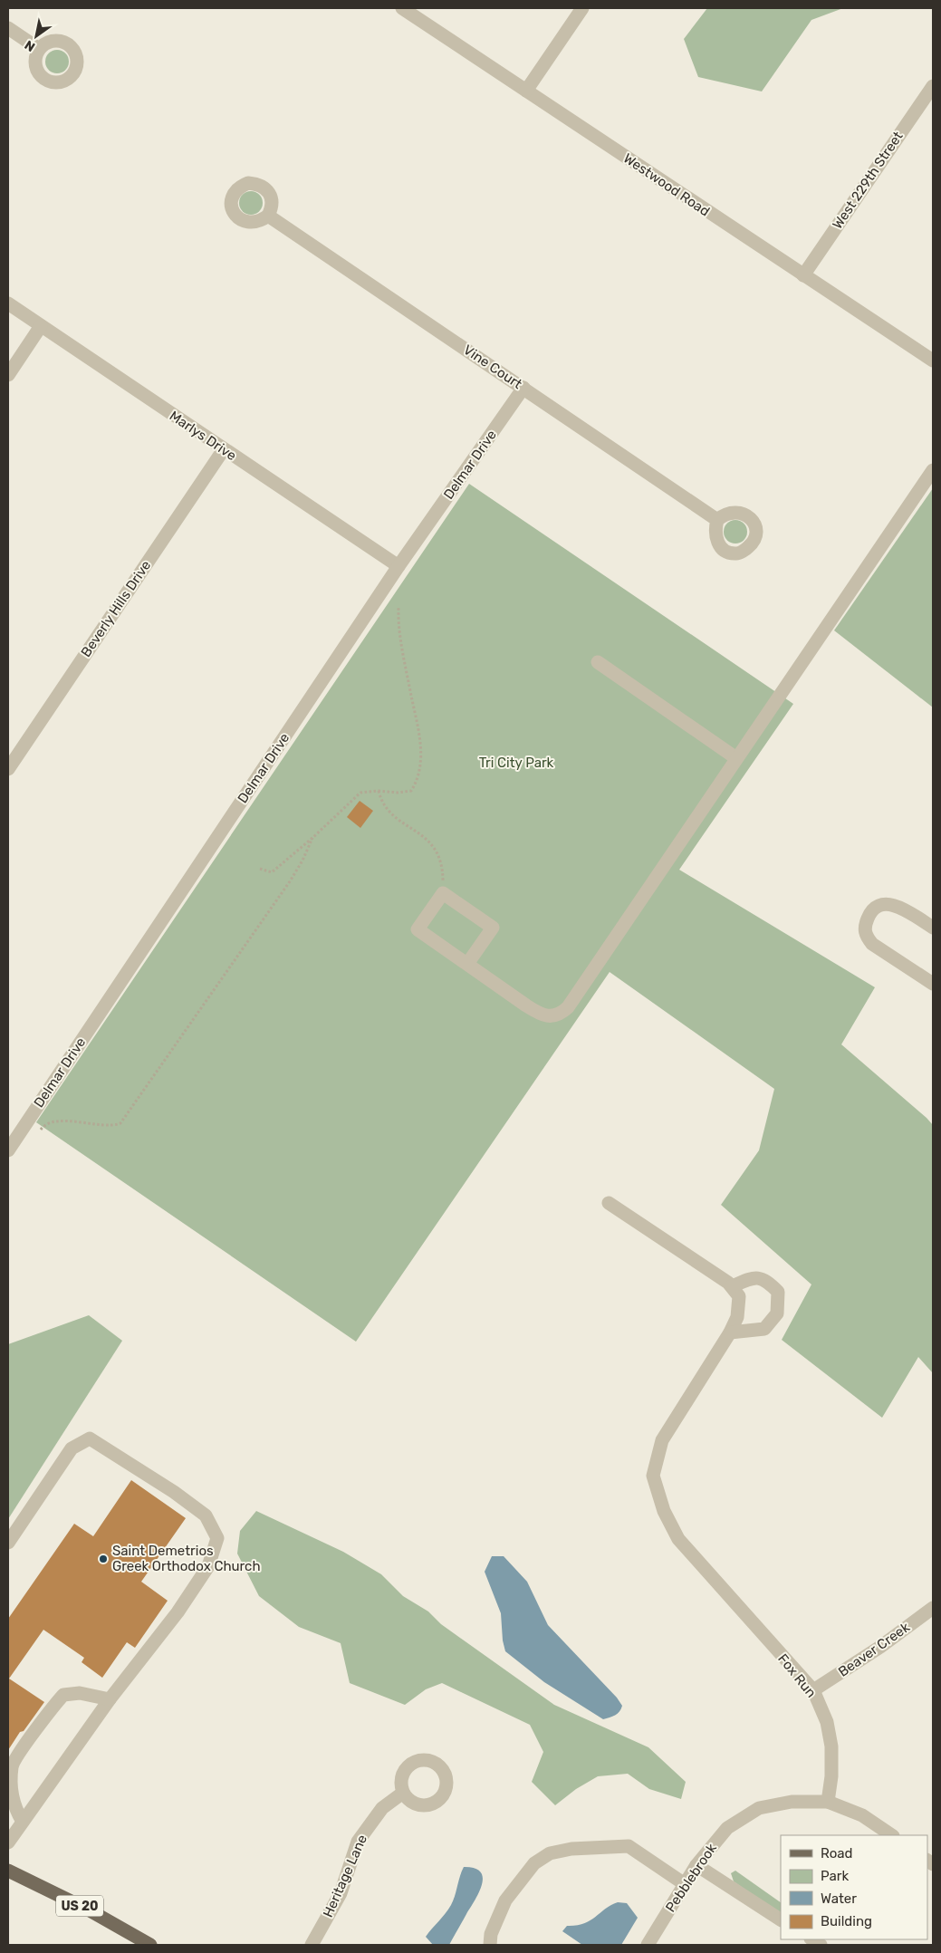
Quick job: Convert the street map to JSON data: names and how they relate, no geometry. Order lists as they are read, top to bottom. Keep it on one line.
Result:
{"streets":{"main road":["US 20"],"street":["West 229th Street","Westwood Road","Vine Court","Marlys Drive","Delmar Drive","Beverly Hills Drive","Beaver Creek","Fox Run","Heritage Lane","Pebblebrook"]},"crossings":[["West 229th Street","Westwood Road"],["Vine Court","Delmar Drive"],["Marlys Drive","Delmar Drive"],["Marlys Drive","Beverly Hills Drive"],["Beaver Creek","Fox Run"],["Fox Run","Pebblebrook"]],"parks":["Tri City Park"],"places":["Saint Demetrios Greek Orthodox Church"],"legend":["Road","Park","Water","Building"],"north":"bottom left"}
